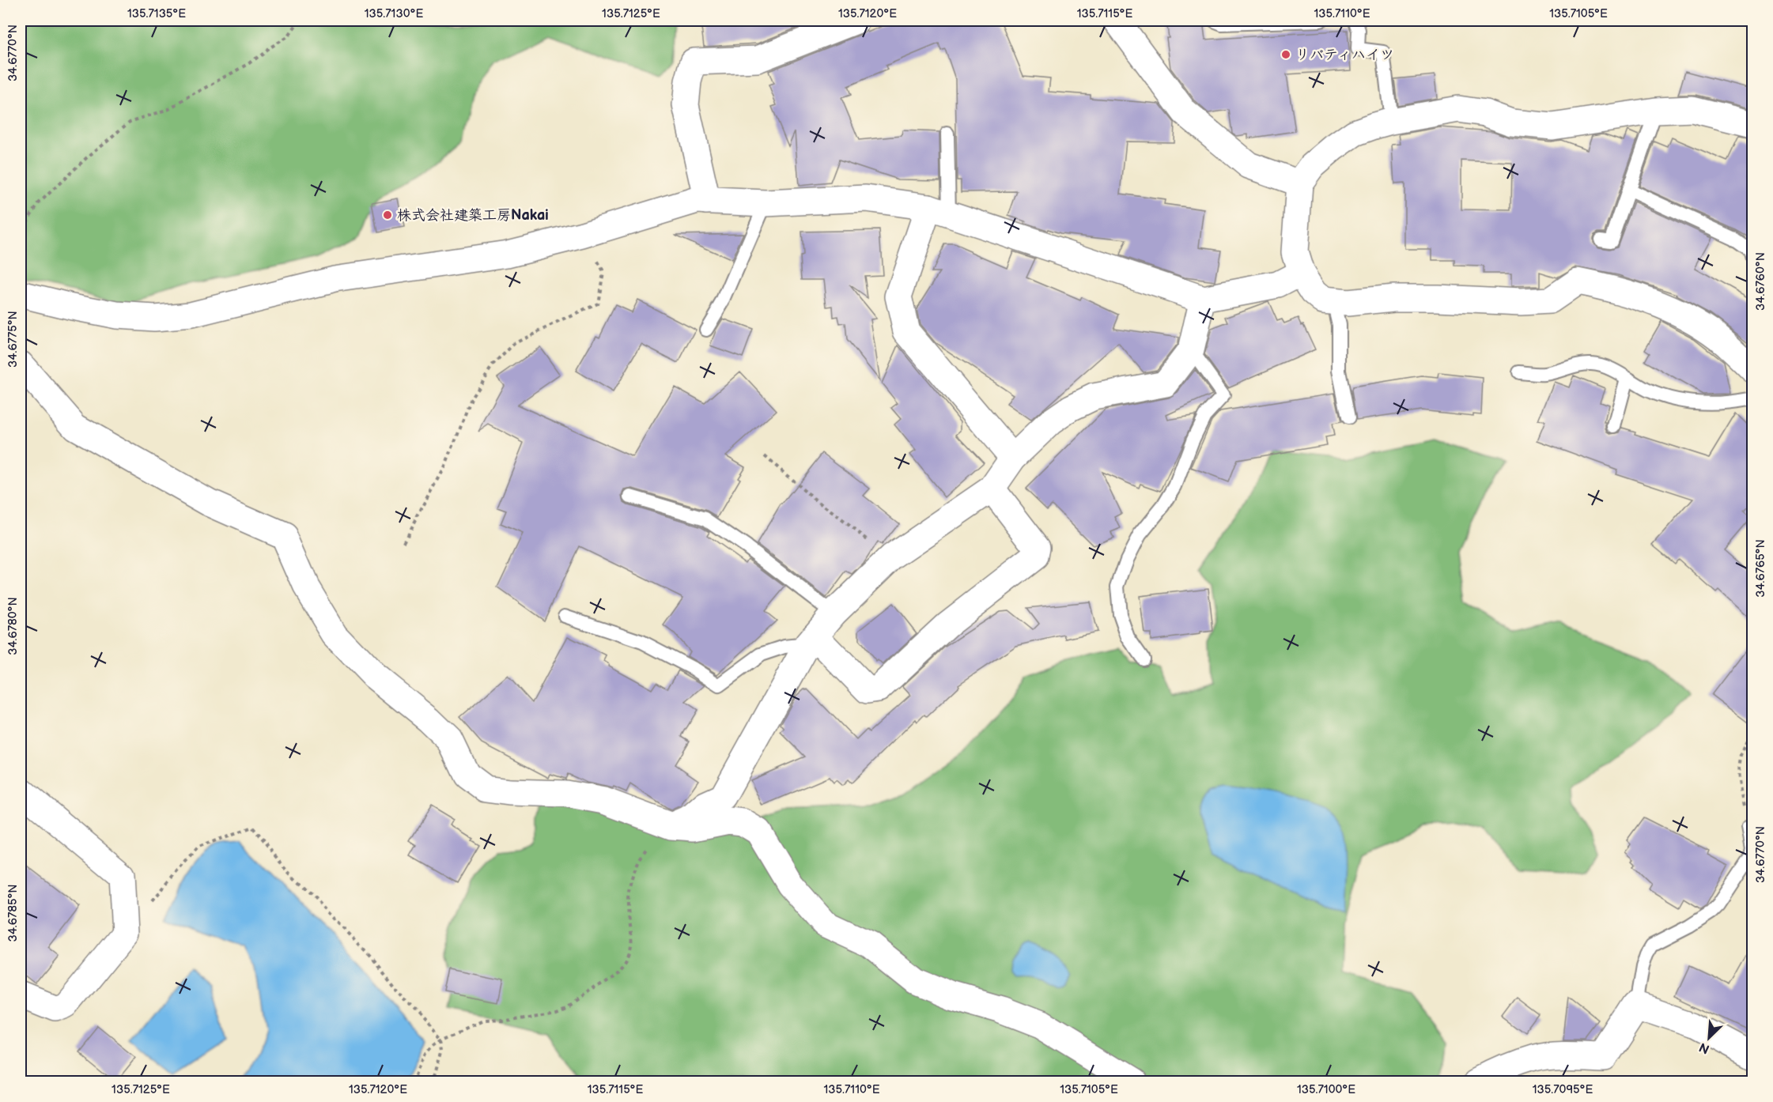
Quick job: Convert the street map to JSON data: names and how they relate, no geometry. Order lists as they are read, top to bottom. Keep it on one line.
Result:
{"places":["リバティハイツ","株式会社建築工房Nakai"],"north":"bottom left","coordinates":["135.7135°E","135.7130°E","135.7125°E","135.7120°E","135.7115°E","135.7110°E","135.7105°E","34.6770°N","34.6760°N","34.6775°N","34.6765°N","34.6780°N","34.6785°N","135.7100°E","135.7095°E"]}
